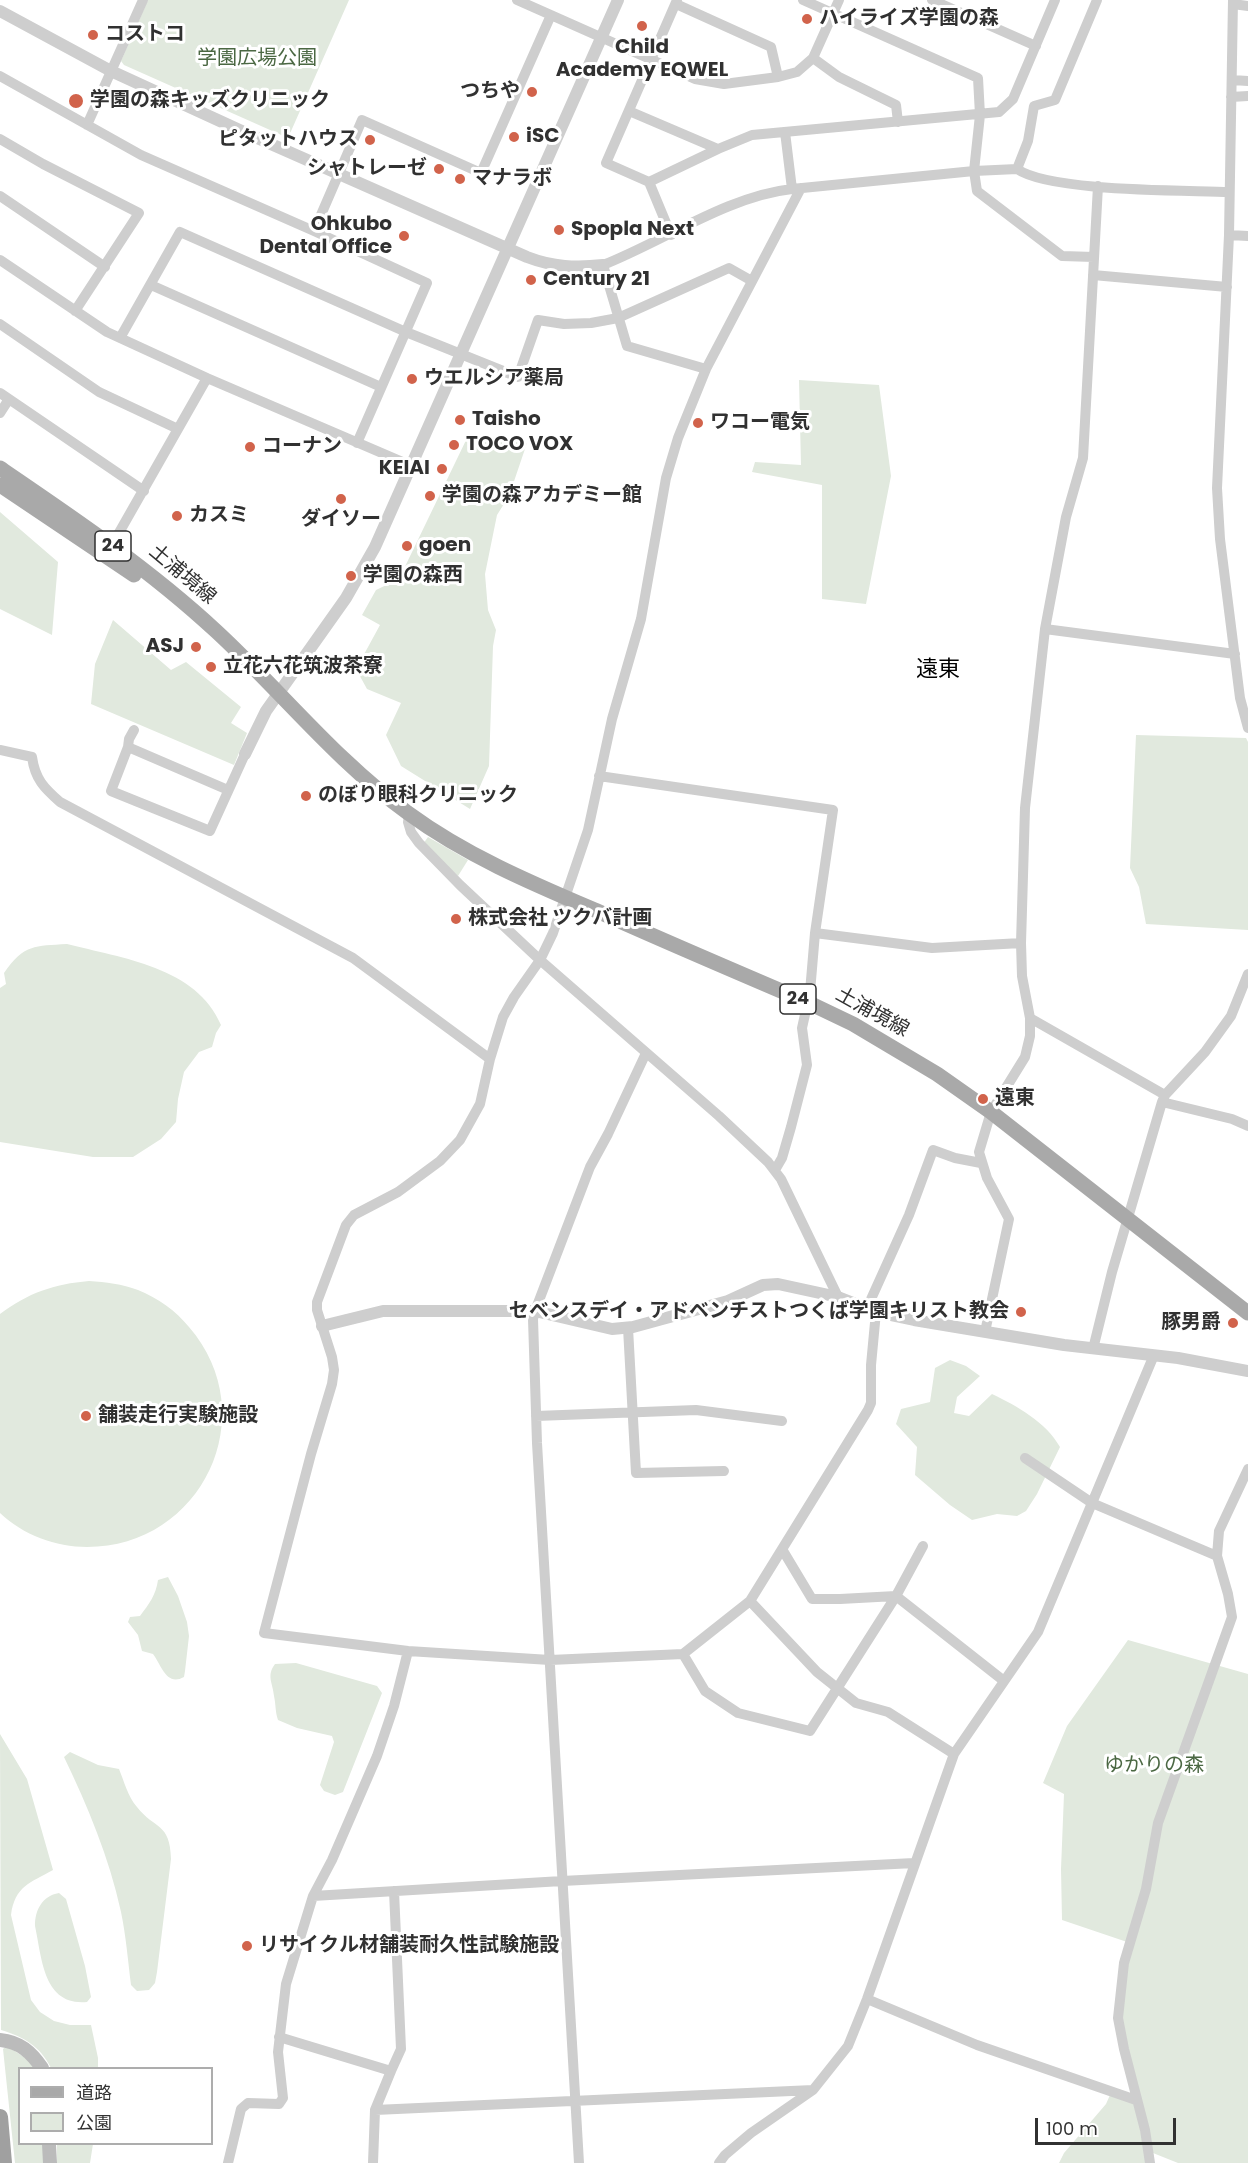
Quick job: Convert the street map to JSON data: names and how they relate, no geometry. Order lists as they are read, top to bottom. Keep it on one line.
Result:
{"streets":{"main road":["24","土浦境線"]},"districts":["遠東"],"parks":["学園広場公園","ゆかりの森"],"places":["ハイライズ学園の森","Child Academy EQWEL","コストコ","つちや","学園の森キッズクリニック","iSC","ピタットハウス","シャトレーゼ","マナラボ","Spopla Next","Ohkubo Dental Office","Century 21","ウエルシア薬局","Taisho","ワコー電気","TOCO VOX","コーナン","KEIAI","学園の森アカデミー館","ダイソー","カスミ","goen","学園の森西","ASJ","立花六花筑波茶寮","のぼり眼科クリニック","株式会社 ツクバ計画","遠東","セベンスデイ・アドベンチストつくば学園キリスト教会","豚男爵","舗装走行実験施設","リサイクル材舗装耐久性試験施設"],"legend":["道路","公園"],"scale_bar":"100 m"}
